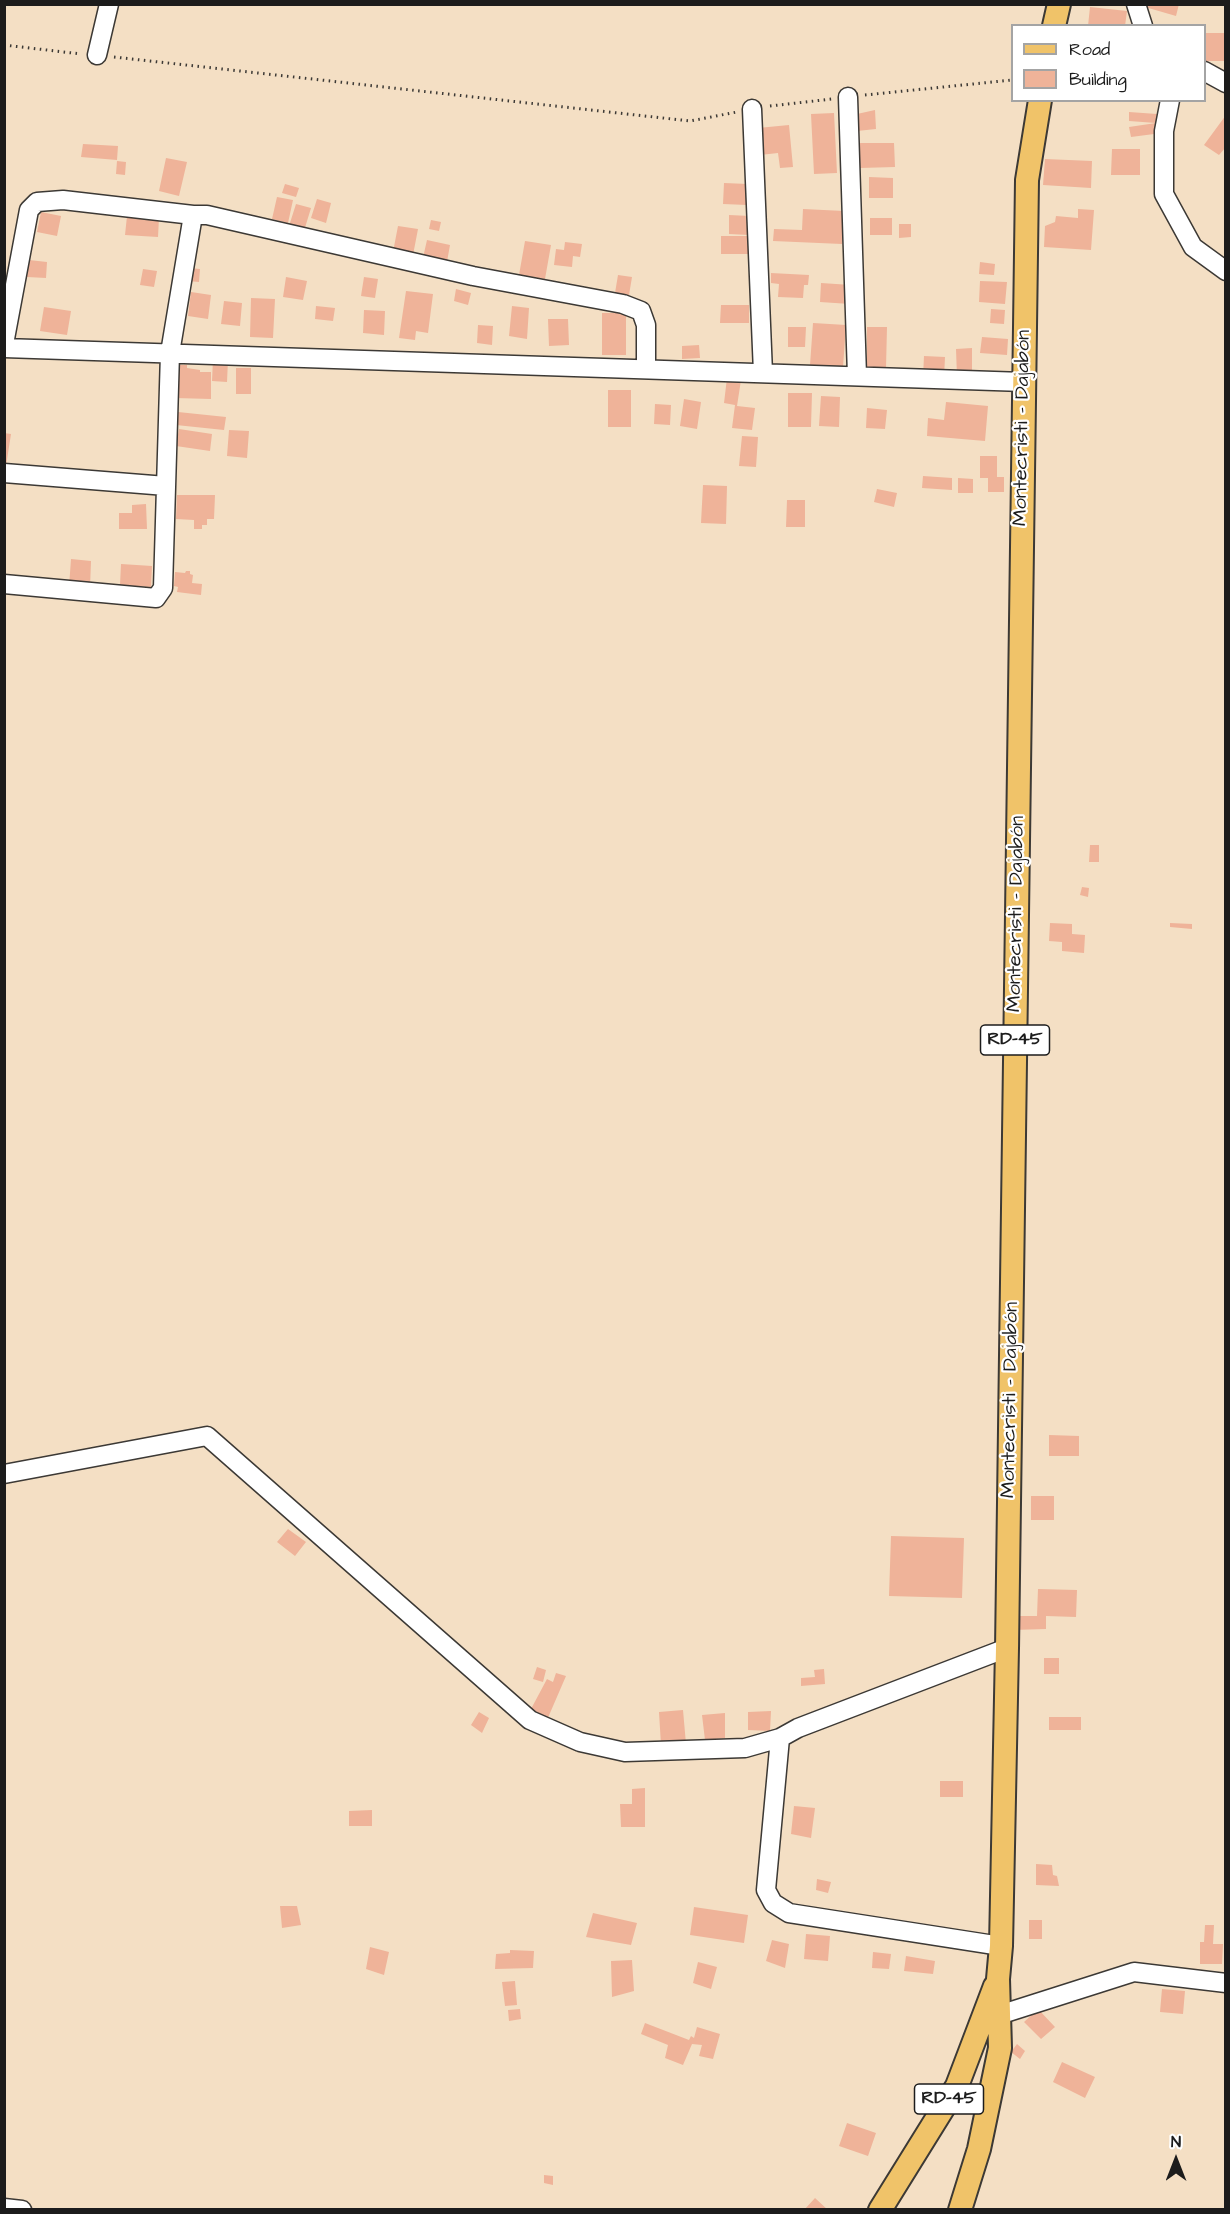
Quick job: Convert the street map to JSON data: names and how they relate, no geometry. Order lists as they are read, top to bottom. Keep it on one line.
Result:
{"streets":{"main road":["Montecristi - Dajabón","RD-45"]},"legend":["Road","Building"],"north":"top"}
